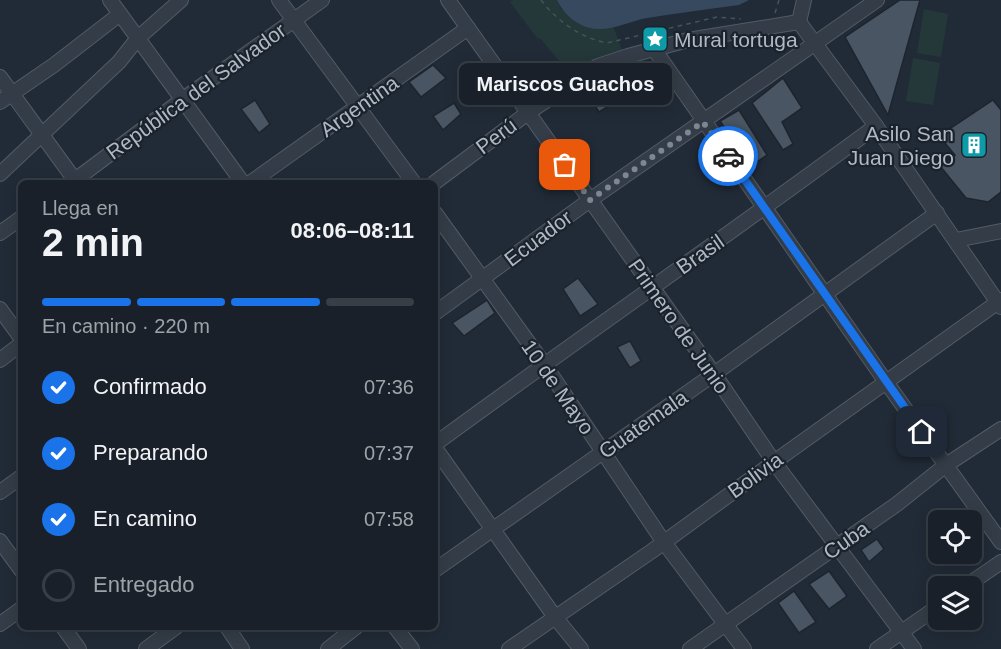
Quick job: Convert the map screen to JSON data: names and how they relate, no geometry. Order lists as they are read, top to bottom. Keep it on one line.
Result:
{"streets":{"street":["República del Salvador","Argentina","Perú","Ecuador","Brasil","Primero de Junio","10 de Mayo","Guatemala","Bolivia","Cuba"]},"crossings":[["Argentina","Primero de Junio"],["Perú","Primero de Junio"],["Ecuador","Primero de Junio"],["Ecuador","10 de Mayo"],["Brasil","Primero de Junio"],["Brasil","10 de Mayo"],["Primero de Junio","Guatemala"],["Primero de Junio","Bolivia"],["Primero de Junio","Cuba"],["10 de Mayo","Guatemala"],["10 de Mayo","Bolivia"],["10 de Mayo","Cuba"]],"places":{"place":["Mural tortuga"],"building":["Asilo San Juan Diego"],"other":["Mariscos Guachos"]},"page":{"bubble":"Mariscos Guachos","heading":["2 min","Llega en","08:06–08:11"],"bar":"En camino · 220 m","list":[["Confirmado","07:36"],["Preparando","07:37"],["En camino","07:58"],"Entregado"]}}
